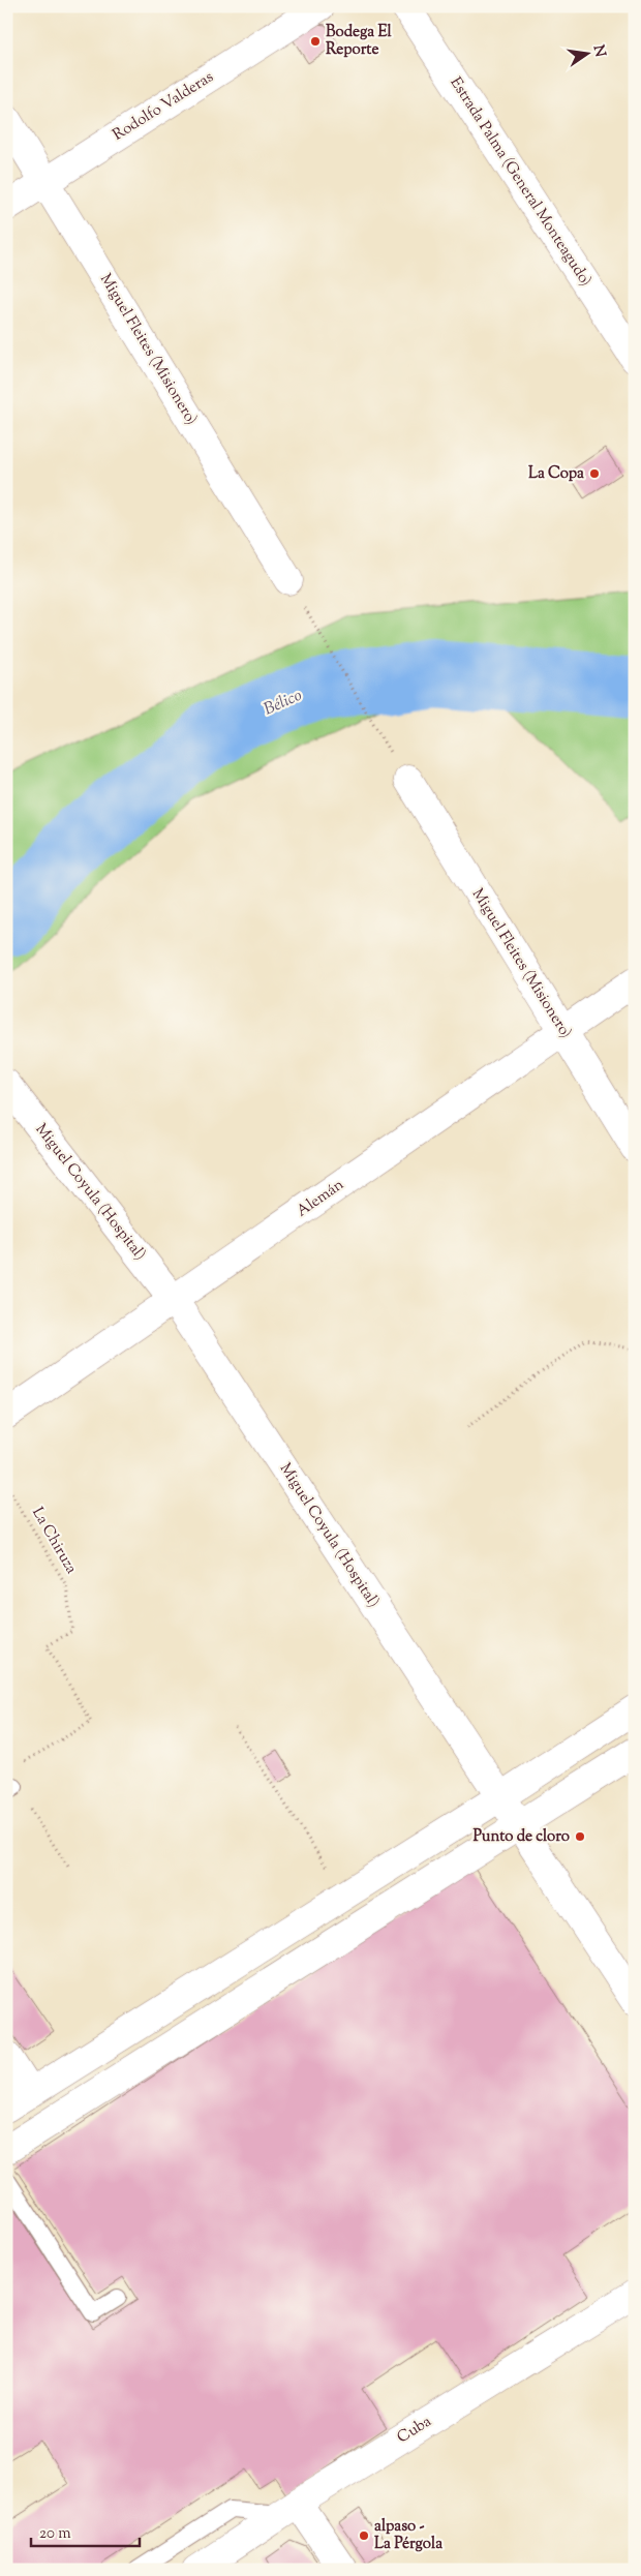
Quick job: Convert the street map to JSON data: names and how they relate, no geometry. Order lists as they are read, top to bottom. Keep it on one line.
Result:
{"streets":{"street":["Rodolfo Valderas","Estrada Palma (General Monteagudo)","Miguel Fleites (Misionero)","Miguel Coyula (Hospital)","Alemán","Cuba"],"path":["La Chiruza"]},"crossings":[["Rodolfo Valderas","Miguel Fleites (Misionero)"],["Miguel Fleites (Misionero)","Alemán"],["Miguel Coyula (Hospital)","Alemán"]],"water":["Bélico"],"places":["Bodega El Reporte","La Copa","Punto de cloro","alpaso - La Pérgola"],"scale_bar":"20 m","north":"right"}
